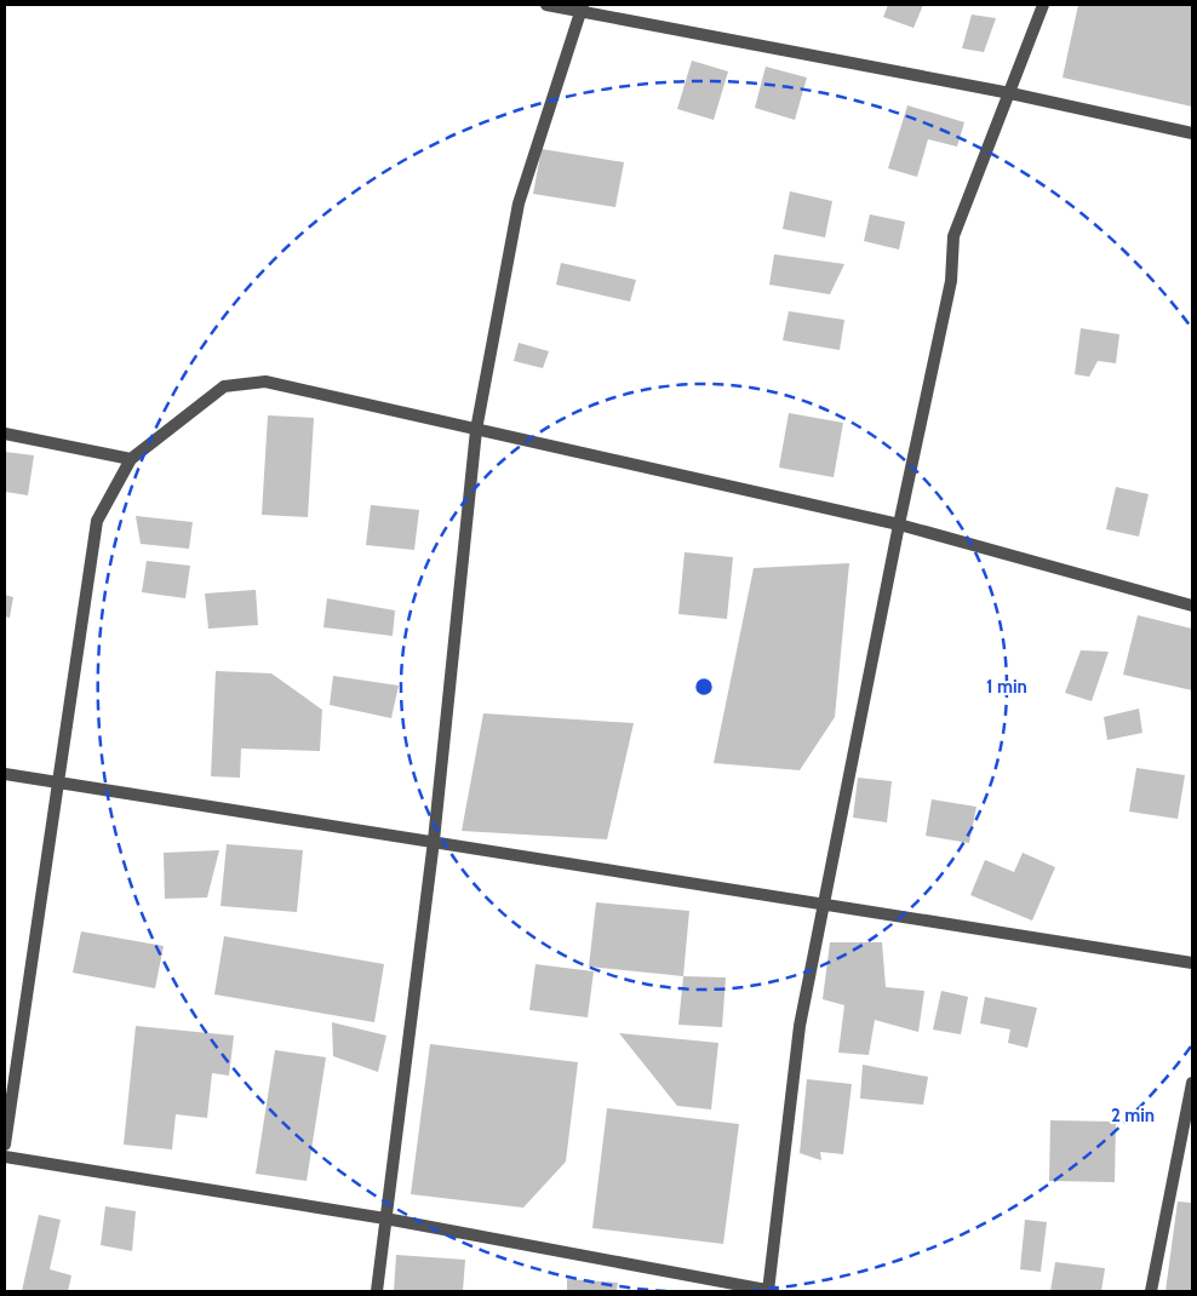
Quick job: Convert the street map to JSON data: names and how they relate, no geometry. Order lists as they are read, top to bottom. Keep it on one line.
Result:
{"rings":["1 min","2 min"]}
